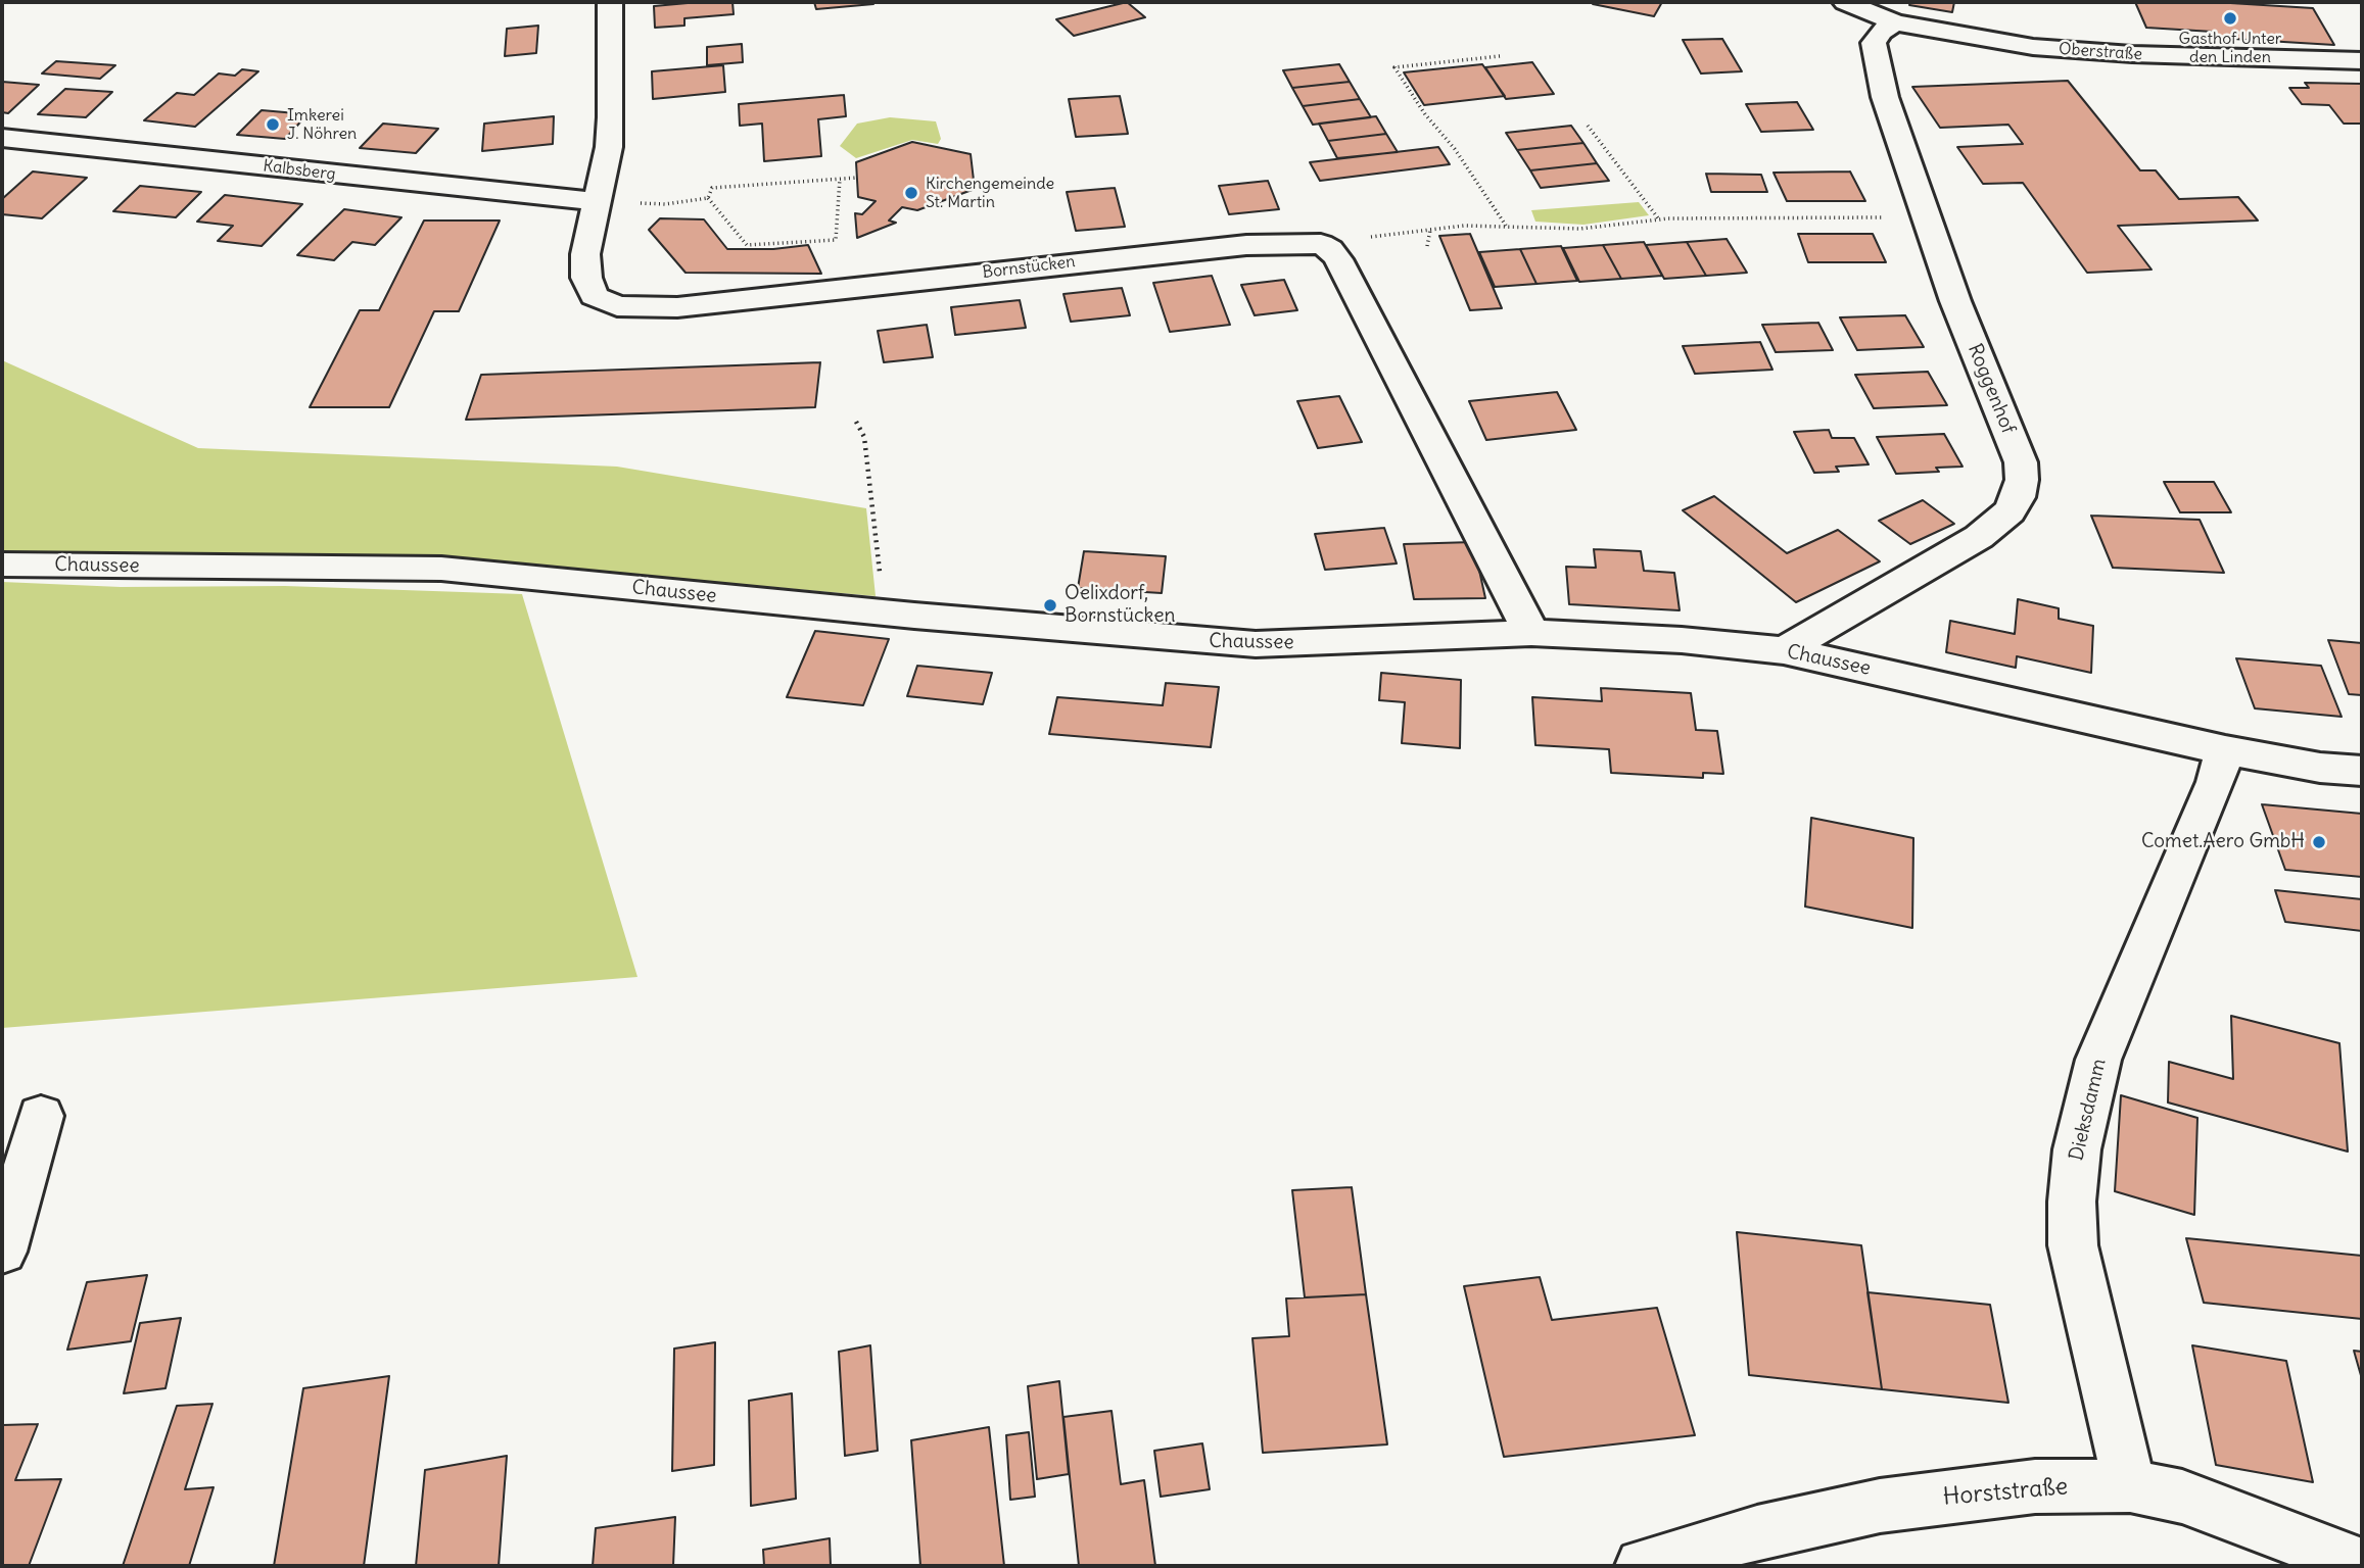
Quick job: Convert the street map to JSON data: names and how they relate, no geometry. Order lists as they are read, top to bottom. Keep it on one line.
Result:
{"streets":{"street":["Oberstraße","Kalbsberg","Bornstücken","Roggenhof","Chaussee","Dieksdamm","Horststraße"]},"crossings":[["Oberstraße","Roggenhof"],["Kalbsberg","Bornstücken"],["Roggenhof","Chaussee"],["Chaussee","Dieksdamm"],["Dieksdamm","Horststraße"]],"places":["Gasthof Unter den Linden","Imkerei J. Nöhren","Kirchengemeinde St. Martin","Oelixdorf, Bornstücken","Comet.Aero GmbH"]}
